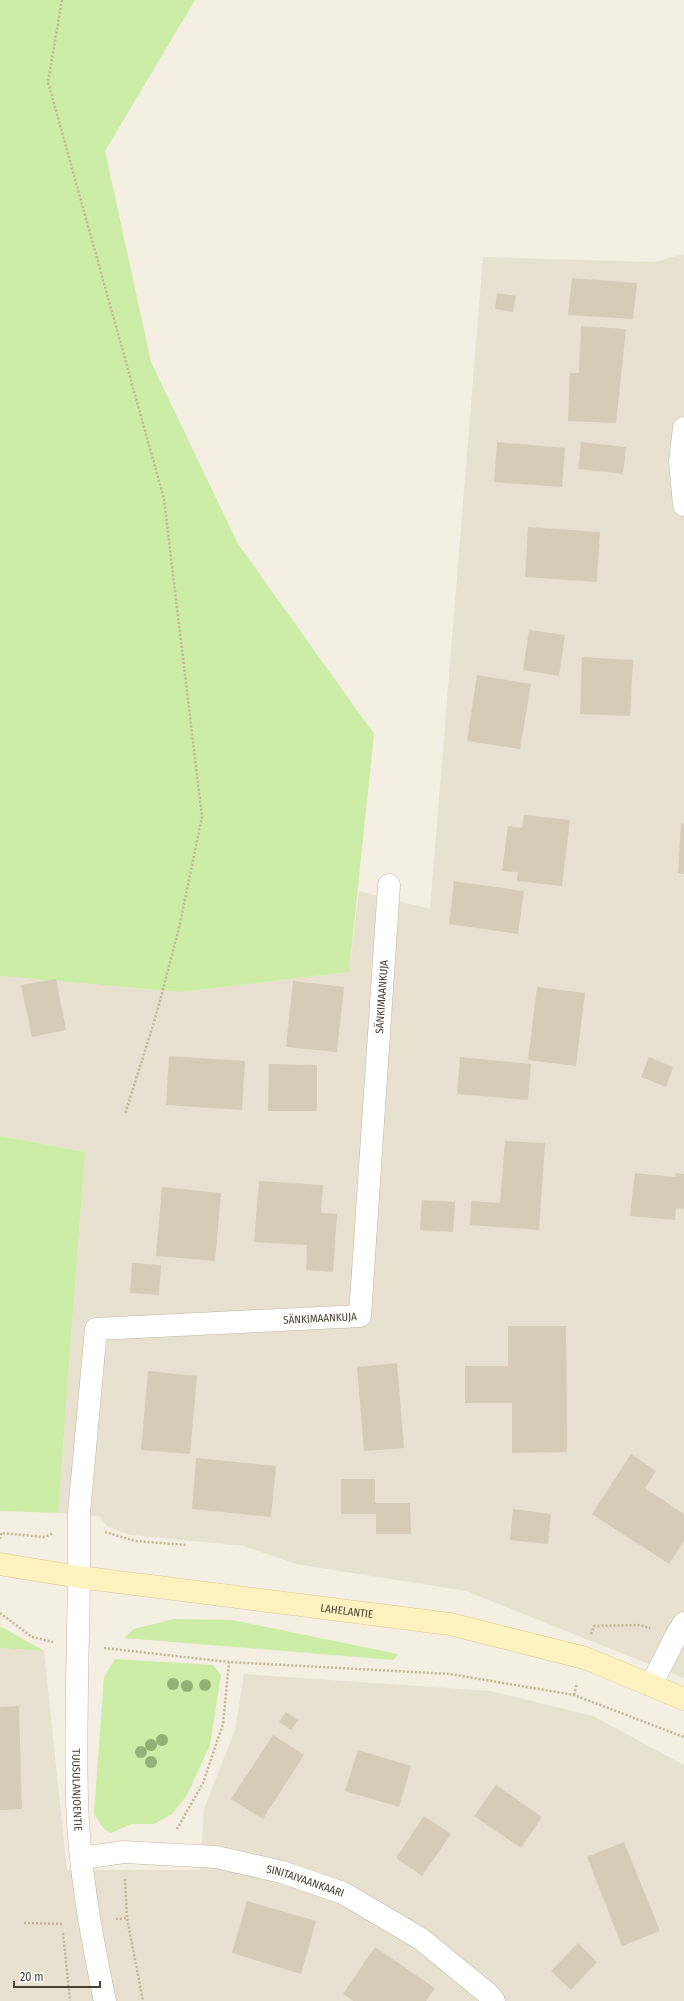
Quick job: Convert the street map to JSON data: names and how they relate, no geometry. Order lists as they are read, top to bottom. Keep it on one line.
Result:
{"streets":{"main road":["LAHELANTIE"],"street":["SÄNKIMAANKUJA","TUUSULANJOENTIE","SINITAIVAANKAARI"]},"crossings":[["SÄNKIMAANKUJA","LAHELANTIE"],["SÄNKIMAANKUJA","TUUSULANJOENTIE"],["LAHELANTIE","TUUSULANJOENTIE"],["TUUSULANJOENTIE","SINITAIVAANKAARI"]],"scale_bar":"20 m"}
